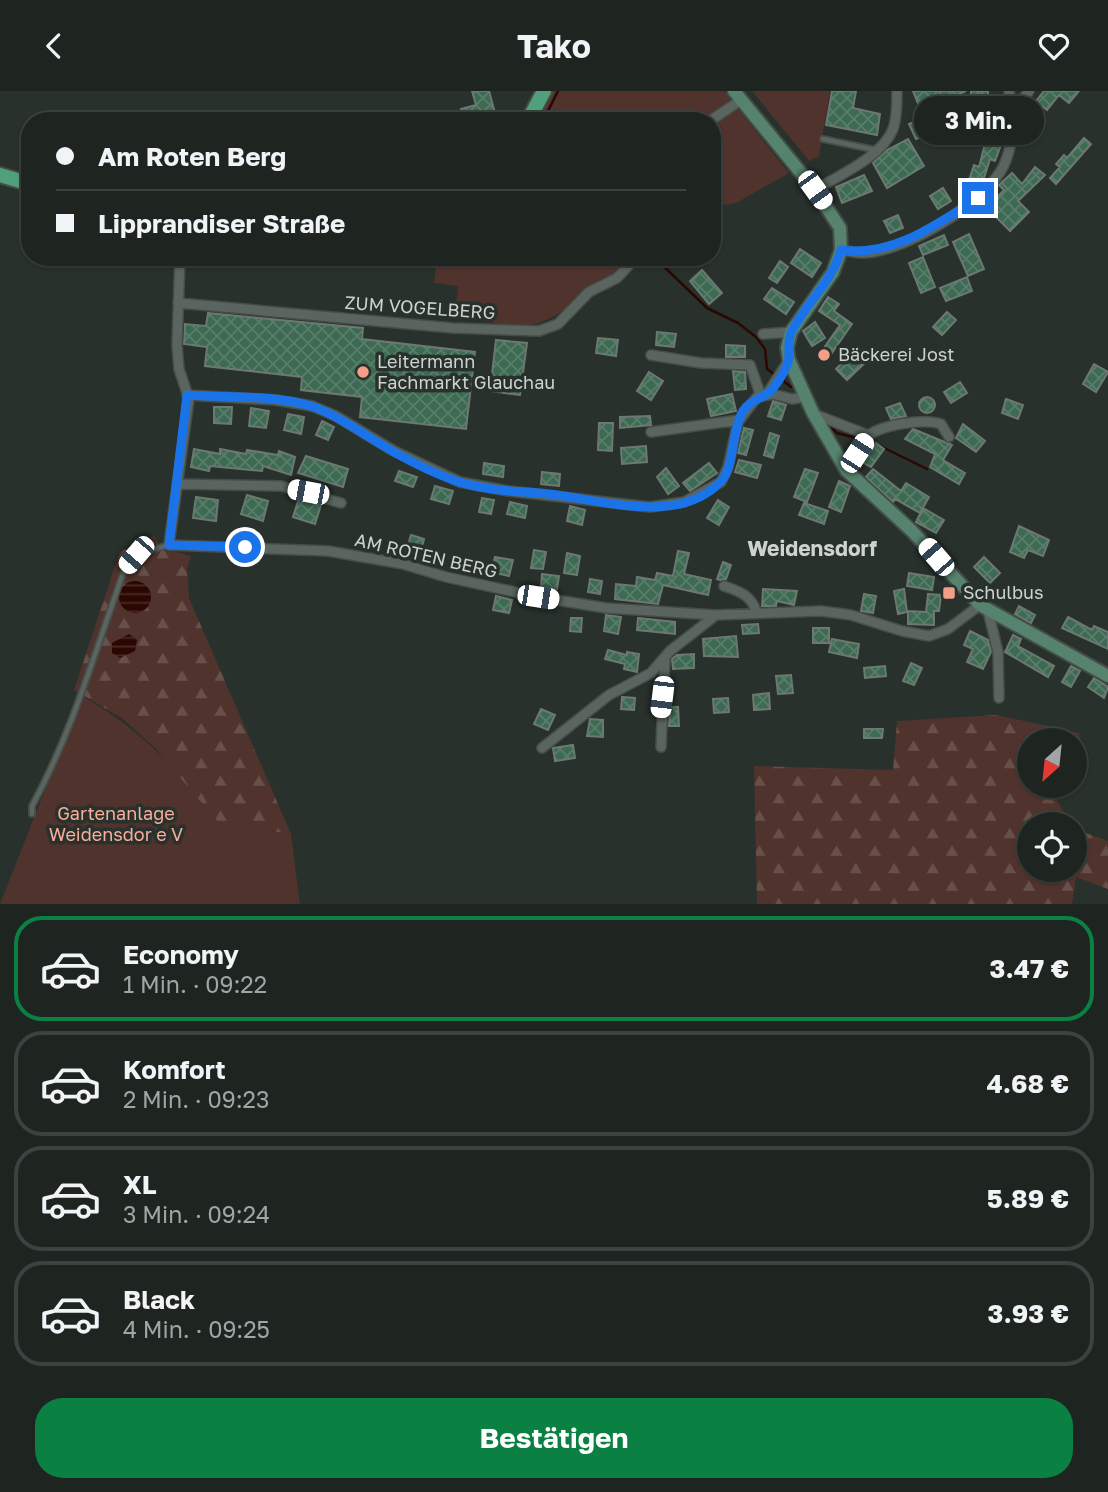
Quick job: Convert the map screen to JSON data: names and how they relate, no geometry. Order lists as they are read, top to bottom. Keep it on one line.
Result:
{"streets":{"street":["ZUM VOGELBERG","AM ROTEN BERG"]},"districts":["Weidensdorf"],"parks":["Gartenanlage Weidensdor e V"],"places":{"other":["Bäckerei Jost","Leitermann Fachmarkt Glauchau"],"transit":["Schulbus"]},"north":"bottom left","page":{"header":"Tako","bubble":"3 Min.","banner":["Am Roten Berg","Lipprandiser Straße"],"list":[{"name":"Economy","note":"1 Min. · 09:22","value":"3.47 €"},{"name":"Komfort","note":"2 Min. · 09:23","value":"4.68 €"},{"name":"XL","note":"3 Min. · 09:24","value":"5.89 €"},{"name":"Black","note":"4 Min. · 09:25","value":"3.93 €"}],"buttons":"Bestätigen"}}
